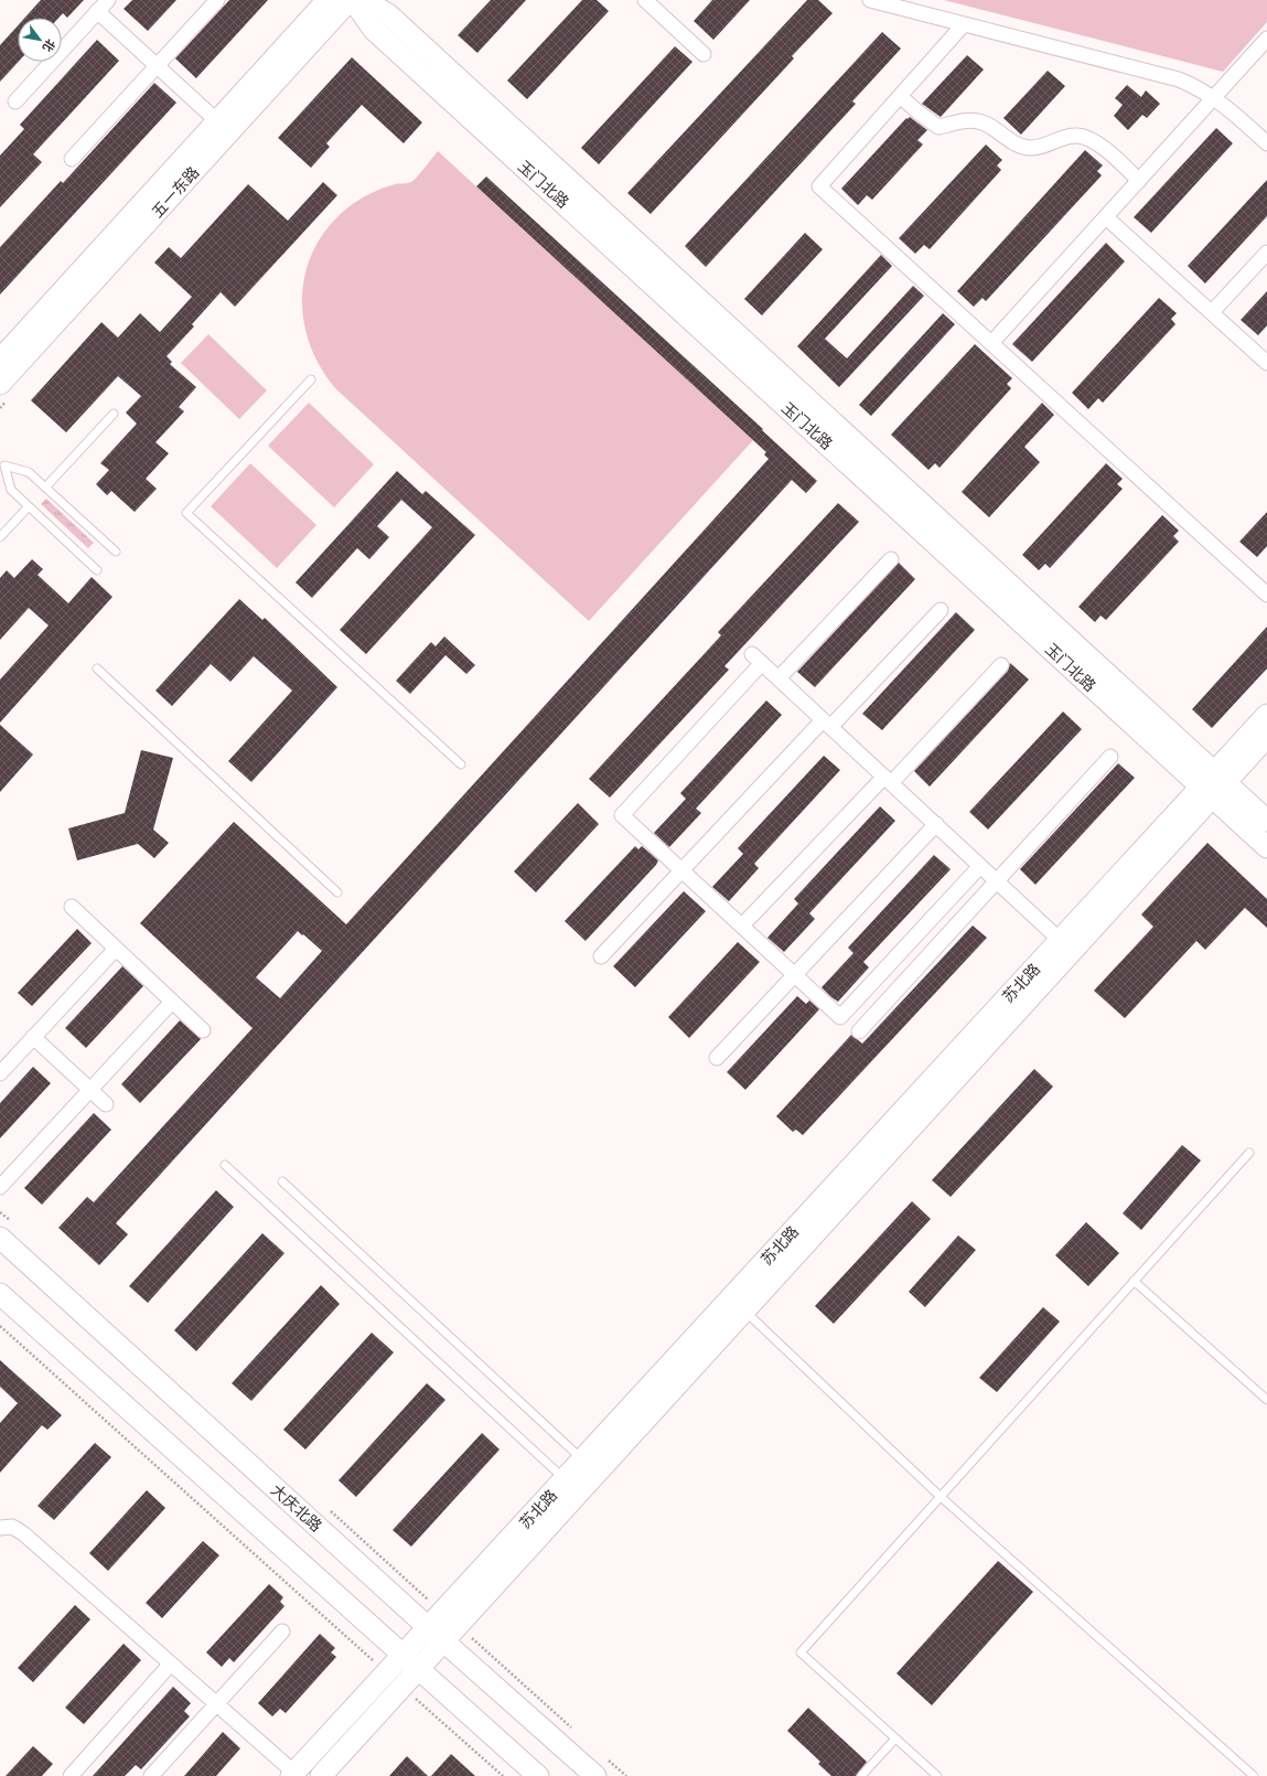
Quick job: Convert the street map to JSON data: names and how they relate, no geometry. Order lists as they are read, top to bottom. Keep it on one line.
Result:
{"streets":{"street":["玉门北路","五一东路","苏北路","大庆北路"]},"crossings":[["玉门北路","五一东路"],["玉门北路","苏北路"],["苏北路","大庆北路"]],"north":"bottom right"}
